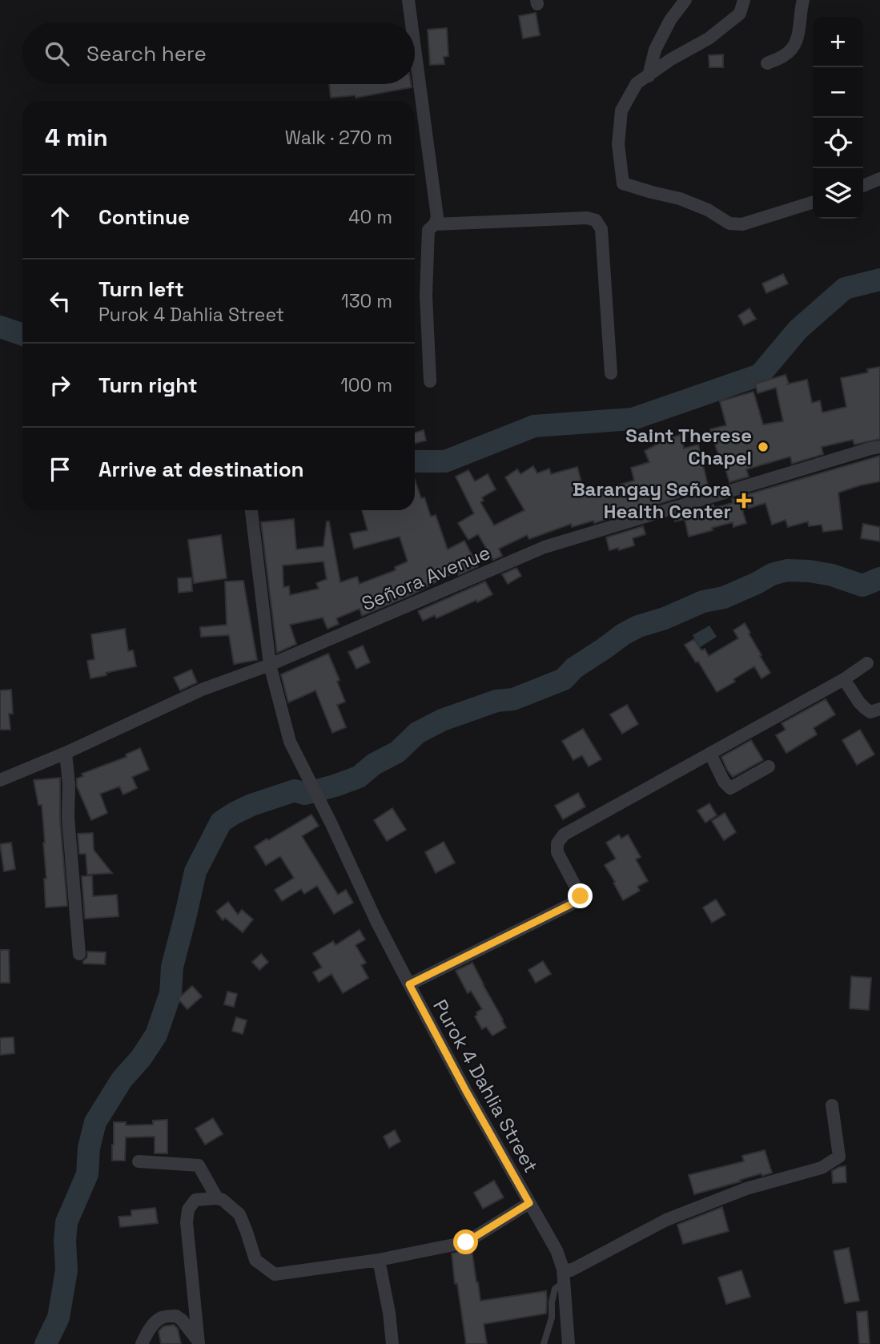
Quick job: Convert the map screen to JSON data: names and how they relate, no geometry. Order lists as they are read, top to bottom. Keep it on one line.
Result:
{"streets":{"street":["Señora Avenue","Purok 4 Dahlia Street"]},"crossings":[["Señora Avenue","Purok 4 Dahlia Street"]],"places":{"other":["Saint Therese Chapel"],"health":["Barangay Señora Health Center"]},"page":{"map_buttons":["+","−"],"search":"Search here","heading":["4 min","Walk · 270 m"],"list":[["Continue","40 m"],["Turn left","Purok 4 Dahlia Street","130 m"],["Turn right","100 m"],"Arrive at destination"]}}
